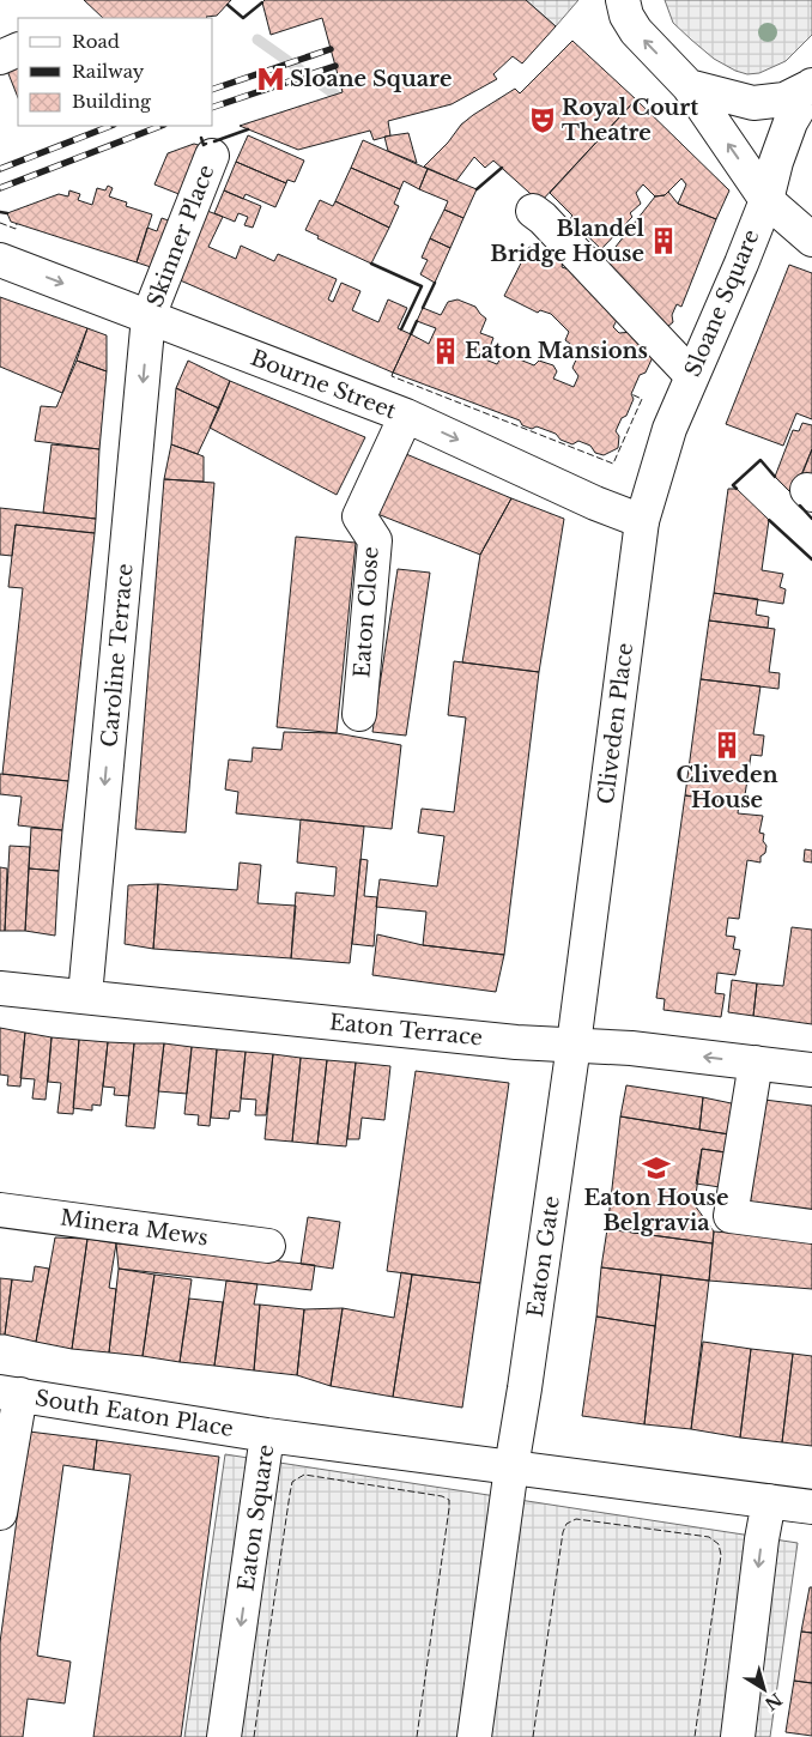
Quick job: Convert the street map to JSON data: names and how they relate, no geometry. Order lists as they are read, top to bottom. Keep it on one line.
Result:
{"streets":{"street":["Skinner Place","Sloane Square","Bourne Street","Eaton Close","Caroline Terrace","Cliveden Place","Eaton Terrace","Minera Mews","Eaton Gate","South Eaton Place","Eaton Square"]},"crossings":[["Skinner Place","Bourne Street"],["Skinner Place","Caroline Terrace"],["Sloane Square","Cliveden Place"],["Bourne Street","Eaton Close"],["Bourne Street","Caroline Terrace"],["Bourne Street","Cliveden Place"],["Caroline Terrace","Eaton Terrace"],["Cliveden Place","Eaton Terrace"],["Cliveden Place","Eaton Gate"],["Eaton Terrace","Eaton Gate"],["Eaton Gate","Eaton Square"],["South Eaton Place","Eaton Square"]],"one_way":["Caroline Terrace"],"places":{"metro station":["Sloane Square"],"theatre":["Royal Court Theatre"],"building":["Blandel Bridge House","Eaton Mansions","Cliveden House"],"school or university":["Eaton House Belgravia"]},"legend":["Road","Railway","Building"],"north":"bottom right"}
